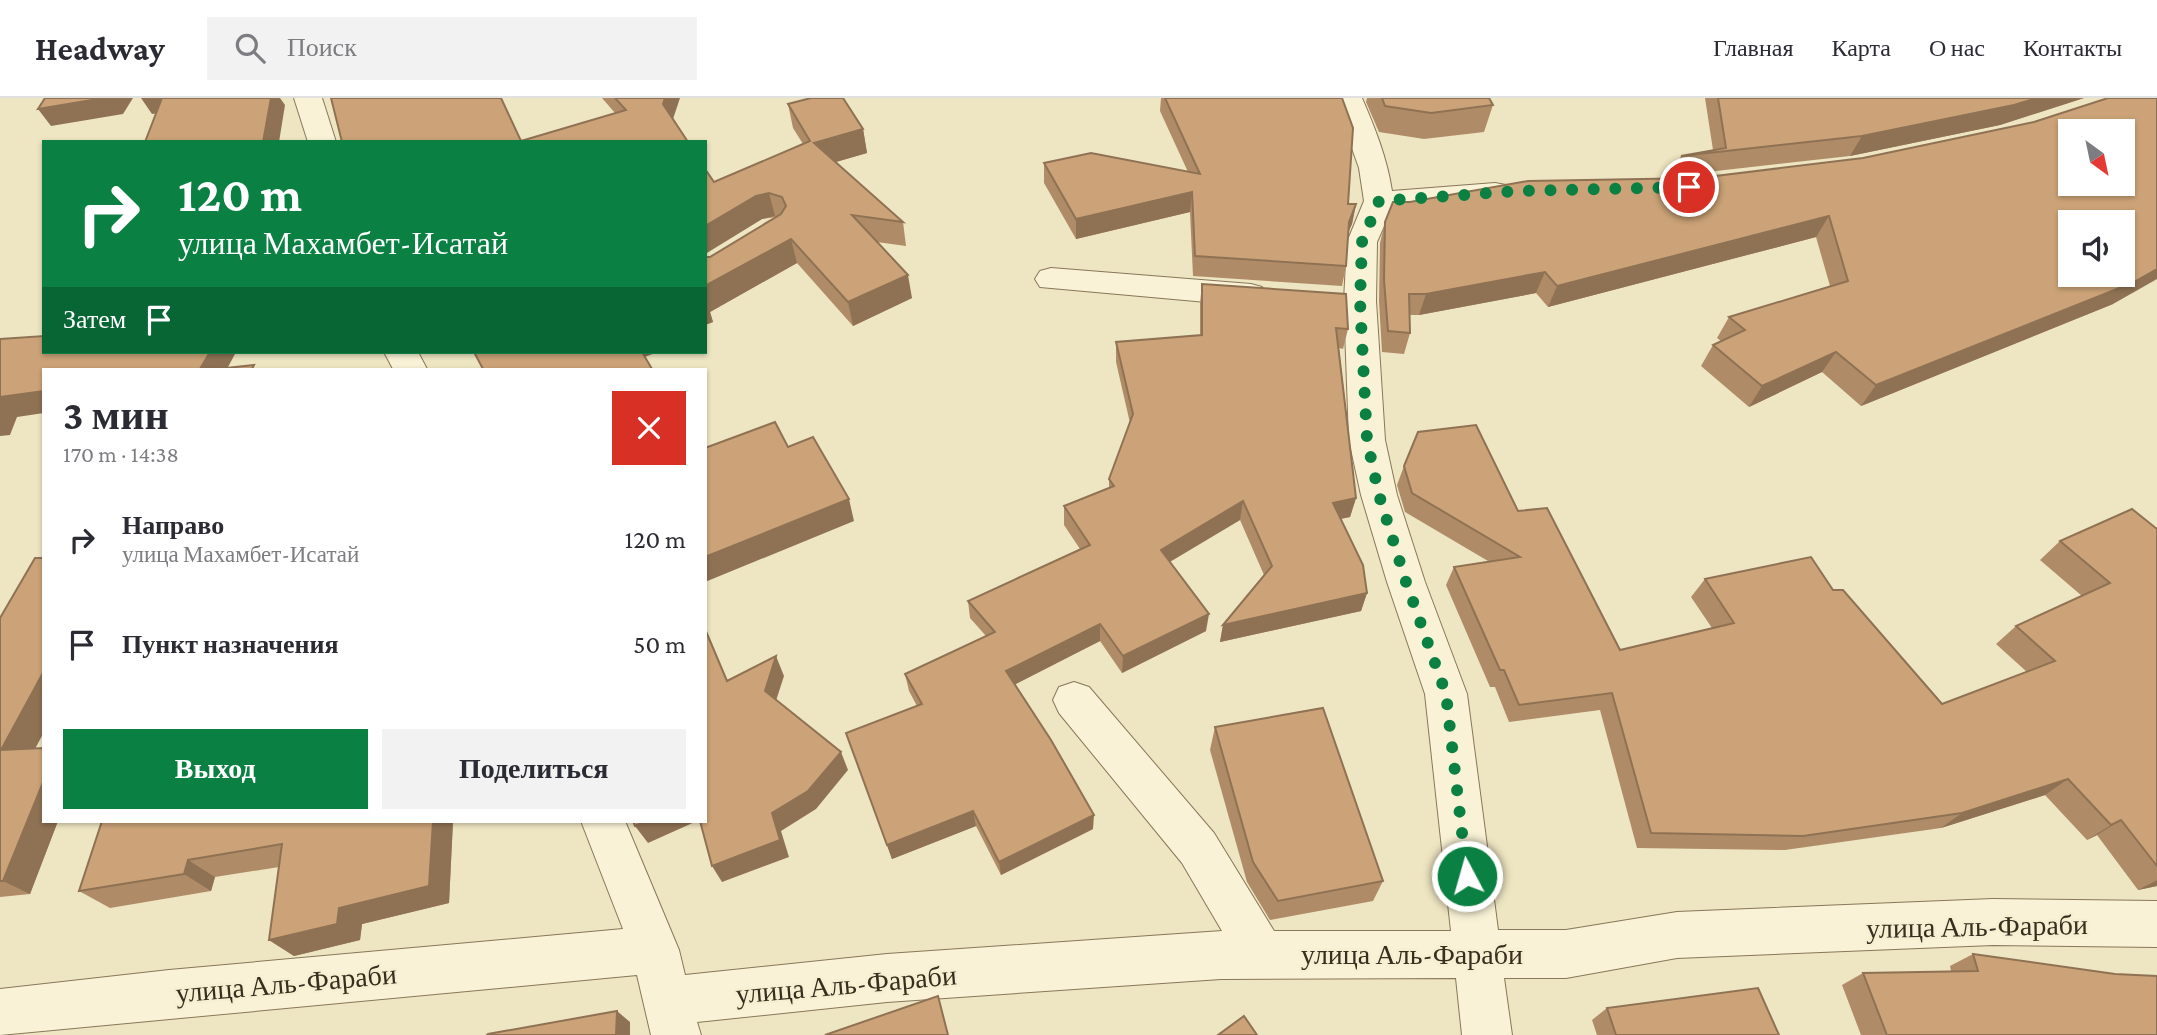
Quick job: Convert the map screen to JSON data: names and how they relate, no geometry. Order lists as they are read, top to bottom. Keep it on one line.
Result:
{"streets":{"street":["улица Аль-Фараби"]},"north":"bottom right","page":{"header":"Headway","search":"Поиск","nav":["Главная","Карта","О нас","Контакты"],"turn":["120 m","улица Махамбет-Исатай"],"then":"Затем","heading":["3 мин","170 m · 14:38"],"list":[{"name":"Направо","note":"улица Махамбет-Исатай","value":"120 m"},{"name":"Пункт назначения","value":"50 m"}],"buttons":["Выход","Поделиться"]}}
